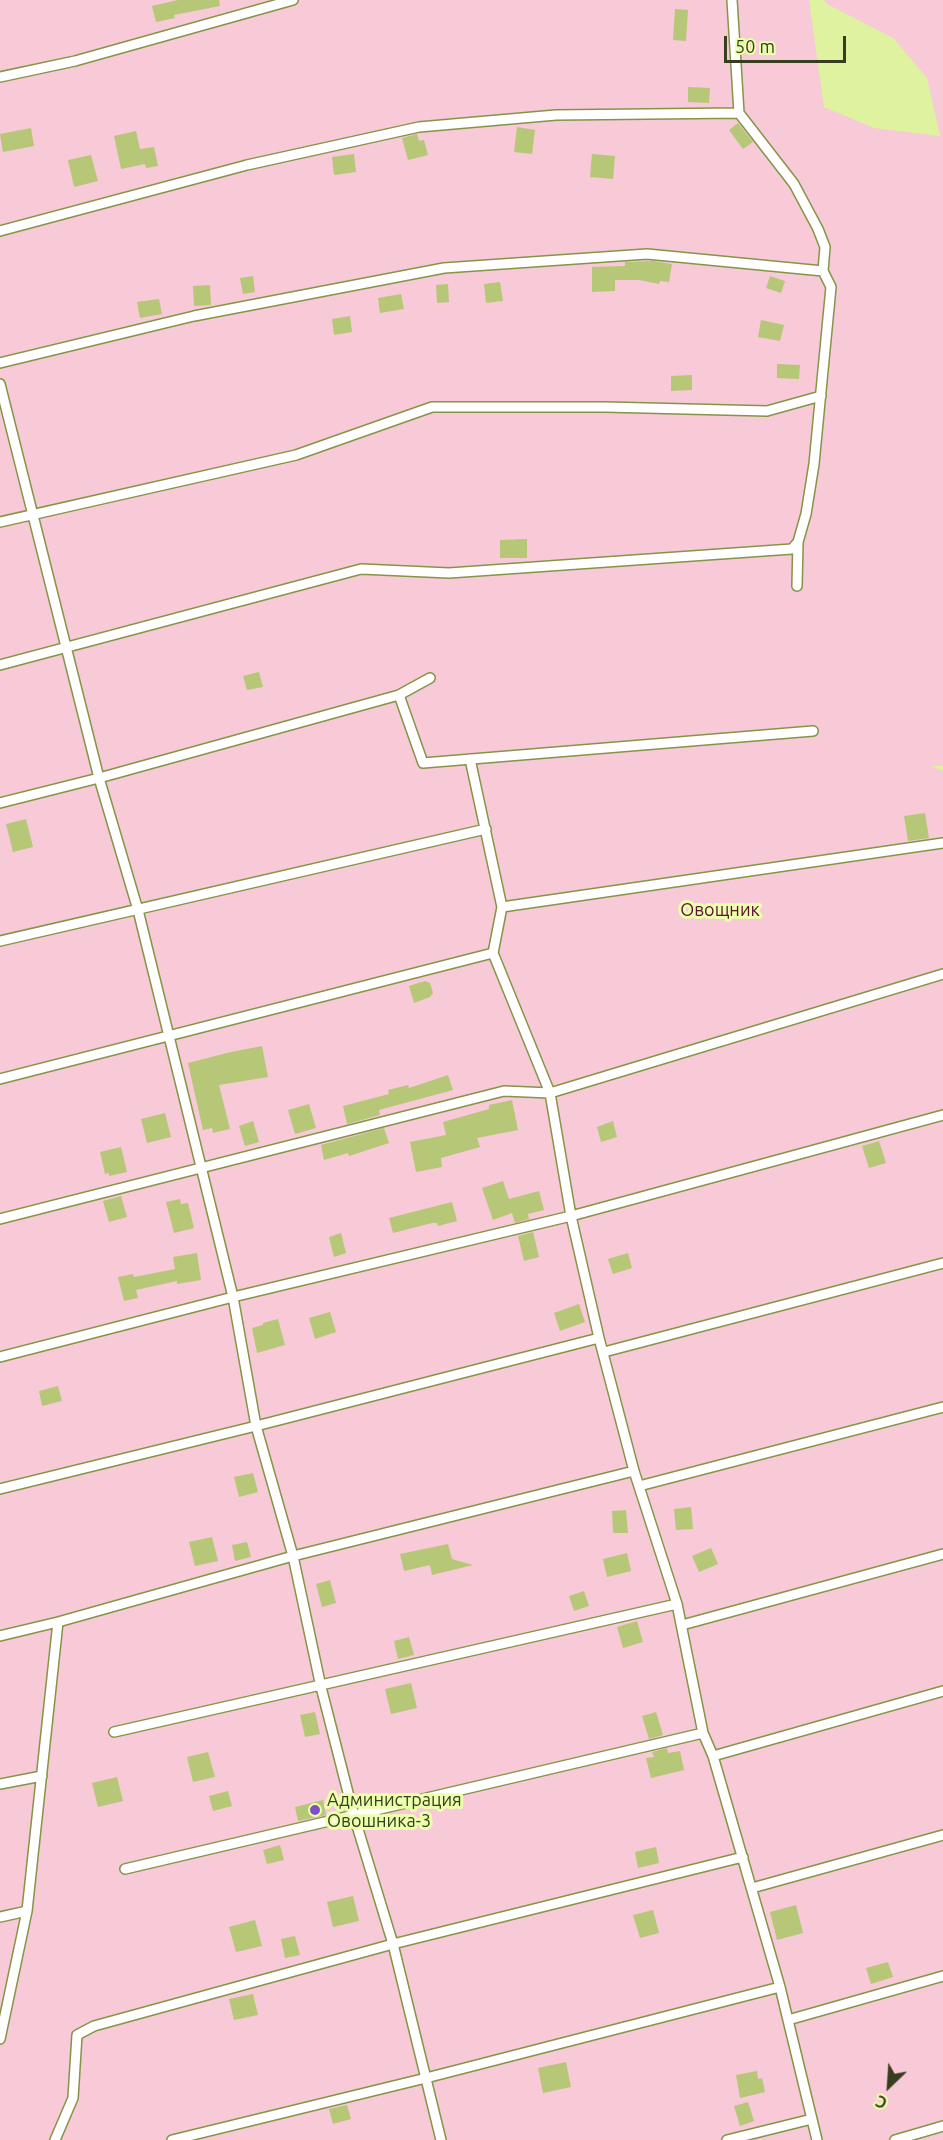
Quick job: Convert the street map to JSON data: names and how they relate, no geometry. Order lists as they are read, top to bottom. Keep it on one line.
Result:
{"parks":["Овощник"],"places":["Администрация Овошника-3"],"scale_bar":"50 m","north":"bottom left"}
